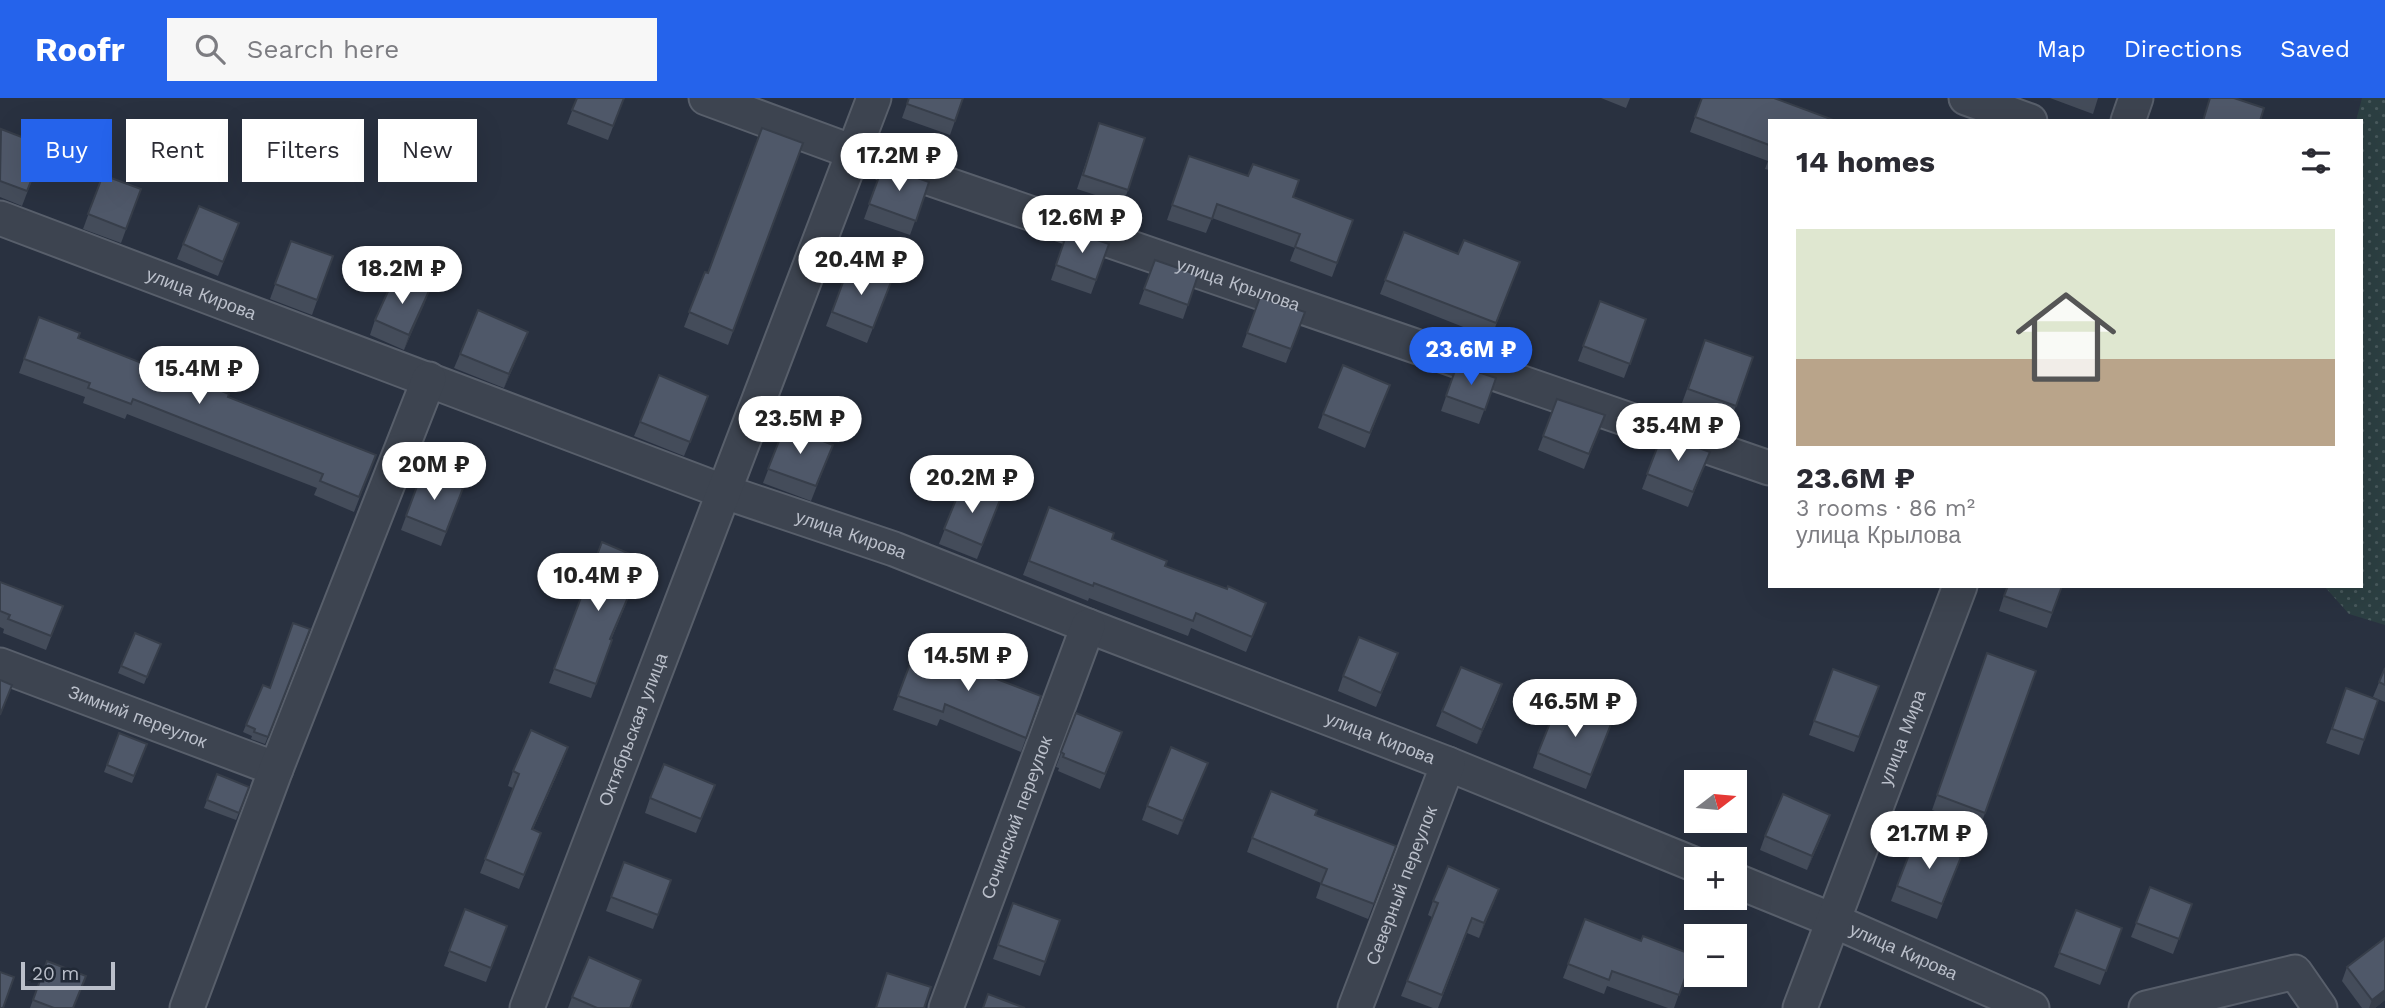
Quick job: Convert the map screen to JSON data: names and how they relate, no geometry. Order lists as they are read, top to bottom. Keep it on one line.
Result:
{"streets":{"street":["улица Крылова","улица Кирова","Зимний переулок","Октябрьская улица","улица Мира","Сочинский переулок","Северный переулок"]},"crossings":[["улица Крылова","Октябрьская улица"],["улица Кирова","Октябрьская улица"],["улица Кирова","улица Мира"],["улица Кирова","Сочинский переулок"],["улица Кирова","Северный переулок"]],"scale_bar":"20 m","north":"right","page":{"header":"Roofr","search":"Search here","nav":["Map","Directions","Saved"],"chip":["Buy","Rent","Filters","New"],"heading":"14 homes","price":["17.2M ₽","12.6M ₽","20.4M ₽","18.2M ₽","23.6M ₽","15.4M ₽","23.5M ₽","35.4M ₽","20M ₽","20.2M ₽","10.4M ₽","14.5M ₽","46.5M ₽","21.7M ₽"],"list":[{"name":"23.6M ₽","note":"3 rooms · 86 m² · улица Крылова"}],"map_buttons":["+","−"],"scale":"20 m"}}
